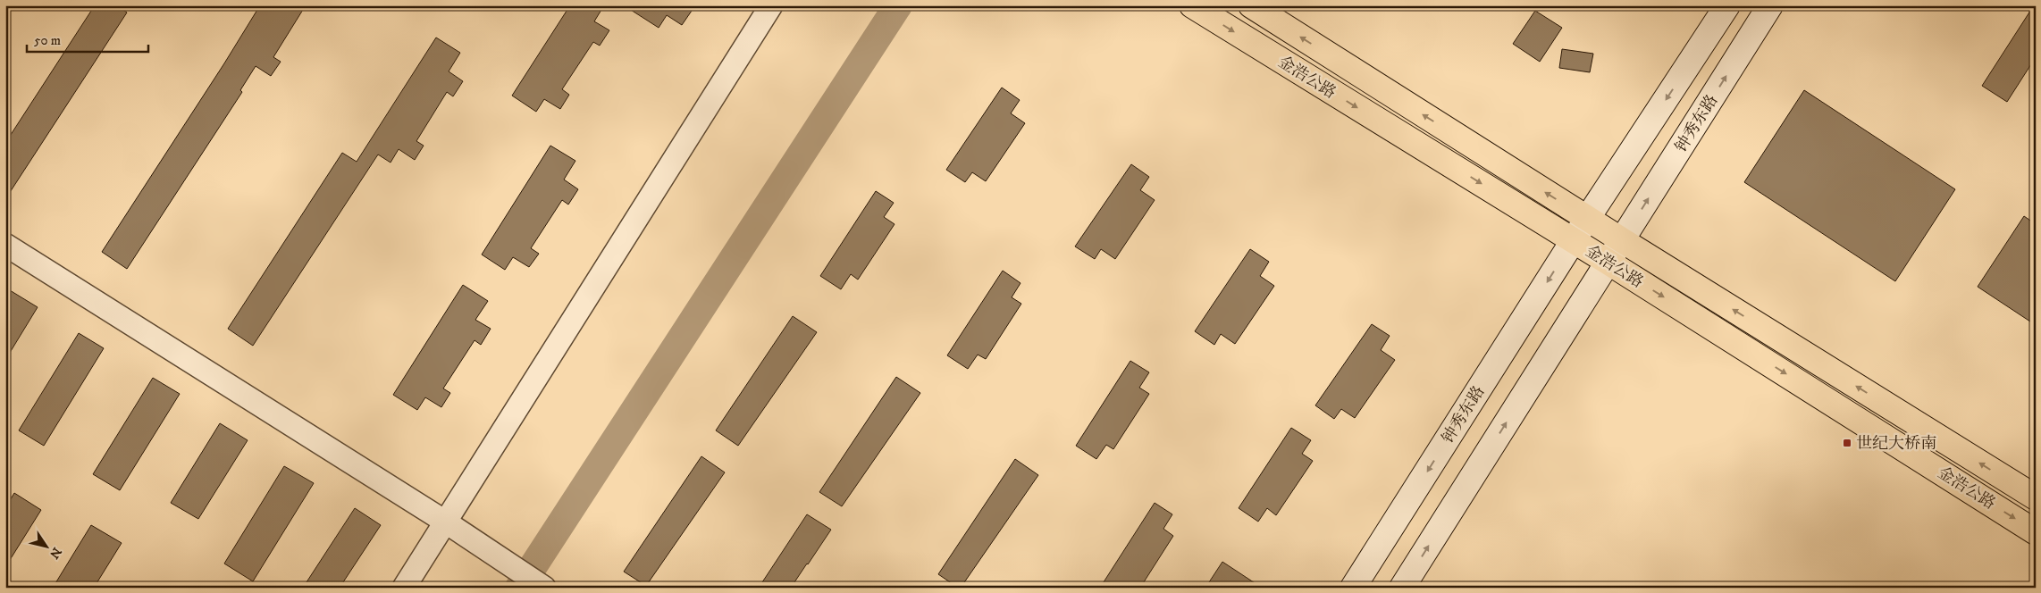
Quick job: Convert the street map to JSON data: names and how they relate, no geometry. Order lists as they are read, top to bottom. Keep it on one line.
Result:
{"streets":{"main road":["金浩公路","钟秀东路"]},"crossings":[["金浩公路","钟秀东路"]],"places":{"transit":["世纪大桥南"]},"scale_bar":"50 m","north":"bottom right"}
